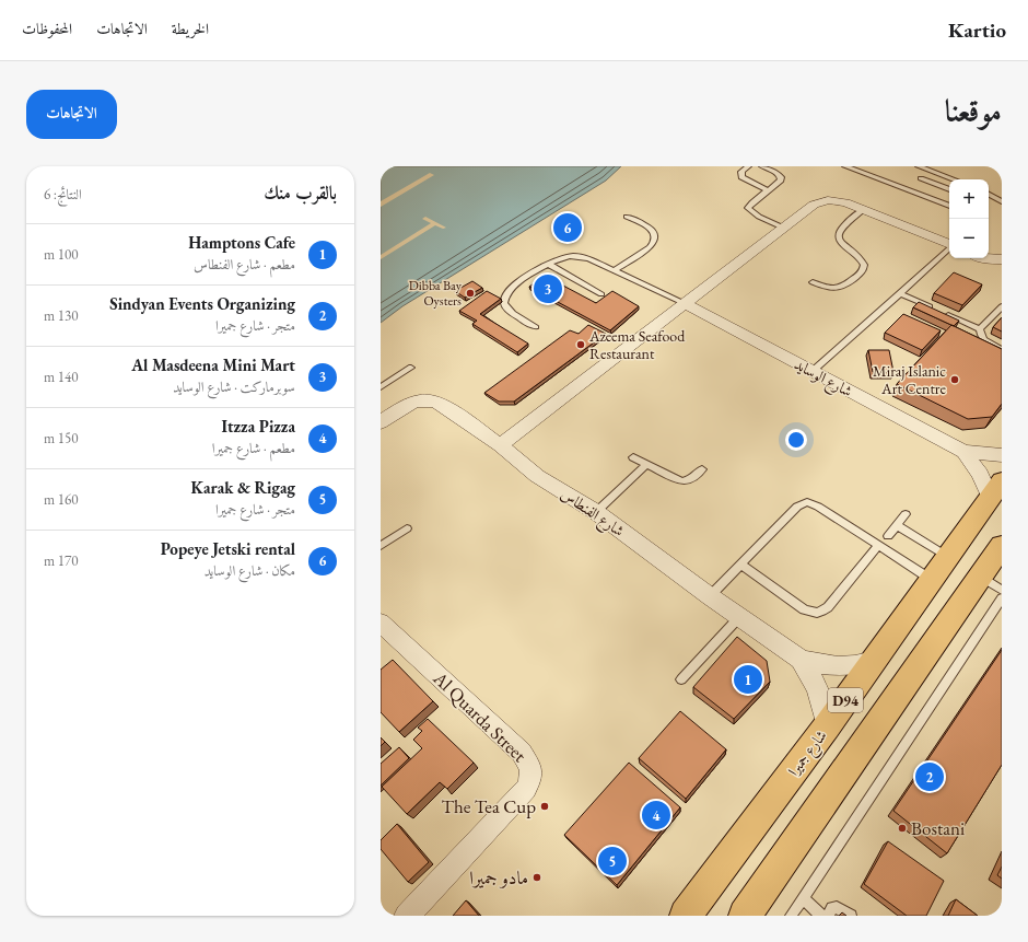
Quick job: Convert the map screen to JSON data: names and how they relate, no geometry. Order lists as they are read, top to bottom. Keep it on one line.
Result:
{"streets":{"main road":["D94","شارع جميرا"],"street":["شارع الوسايد","شارع الفنطاس","Al Quarda Street"]},"crossings":[["شارع الوسايد","شارع جميرا"],["شارع الفنطاس","شارع جميرا"]],"places":["Dibba Bay Oysters","Azeema Seafood Restaurant","Miraj Islanic Art Centre","The Tea Cup","Bostani","مادو جميرا"],"page":{"header":"Kartio","nav":["الخريطة","الاتجاهات","المحفوظات"],"title":"موقعنا","buttons":"الاتجاهات","heading":["بالقرب منك","النتائج: 6"],"map_buttons":["+","−"],"pins":["6","3","1","2","4","5"],"list":[{"mark":"1","name":"Hamptons Cafe","note":"مطعم · شارع الفنطاس","value":"100 m"},{"mark":"2","name":"Sindyan Events Organizing","note":"متجر · شارع جميرا","value":"130 m"},{"mark":"3","name":"Al Masdeena Mini Mart","note":"سوبرماركت · شارع الوسايد","value":"140 m"},{"mark":"4","name":"Itzza Pizza","note":"مطعم · شارع جميرا","value":"150 m"},{"mark":"5","name":"Karak & Rigag","note":"متجر · شارع جميرا","value":"160 m"},{"mark":"6","name":"Popeye Jetski rental","note":"مكان · شارع الوسايد","value":"170 m"}]}}
